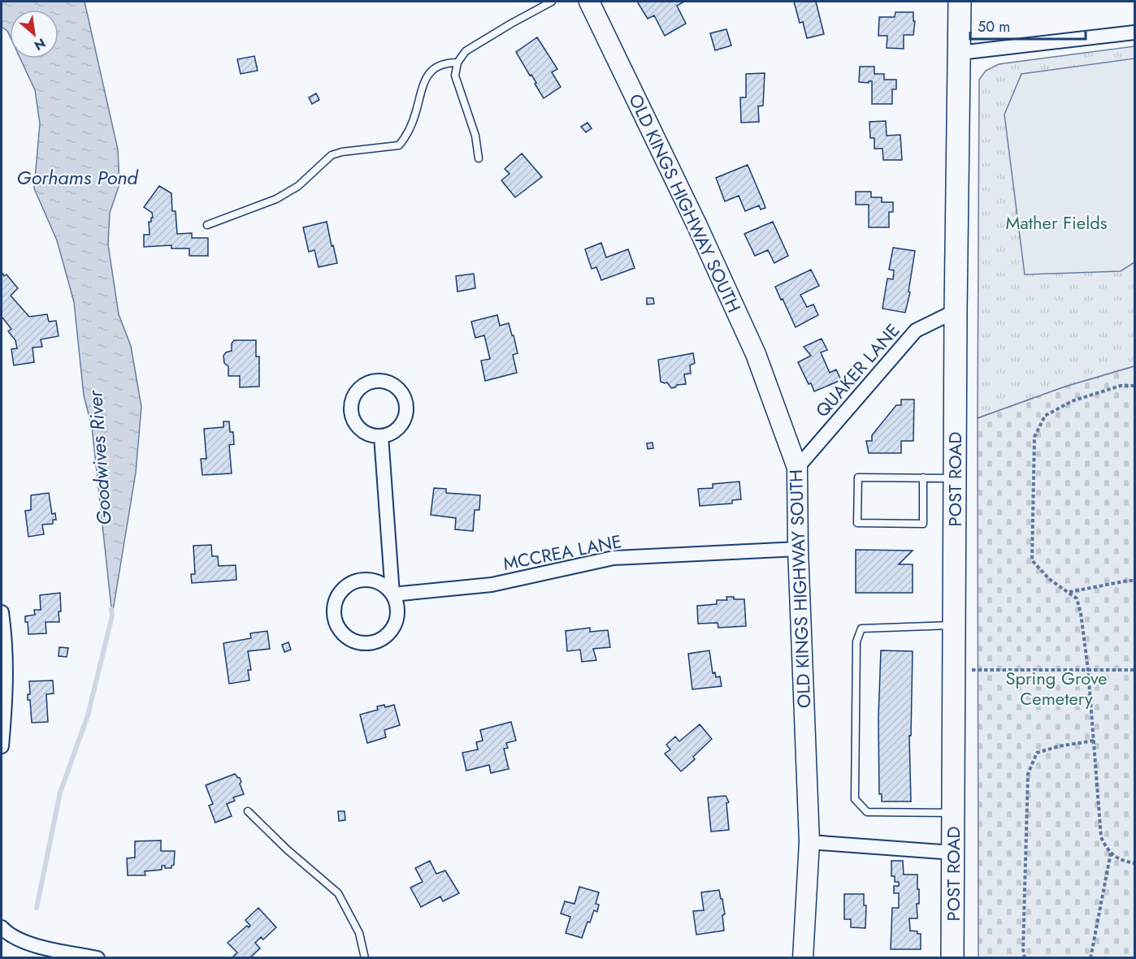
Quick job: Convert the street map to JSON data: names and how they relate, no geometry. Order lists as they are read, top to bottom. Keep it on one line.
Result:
{"streets":{"main road":["POST ROAD"],"street":["OLD KINGS HIGHWAY SOUTH","QUAKER LANE","MCCREA LANE"]},"crossings":[["OLD KINGS HIGHWAY SOUTH","QUAKER LANE"],["OLD KINGS HIGHWAY SOUTH","MCCREA LANE"],["QUAKER LANE","POST ROAD"]],"water":["Gorhams Pond","Goodwives River"],"parks":["Mather Fields","Spring Grove Cemetery"],"scale_bar":"50 m","north":"bottom right"}
